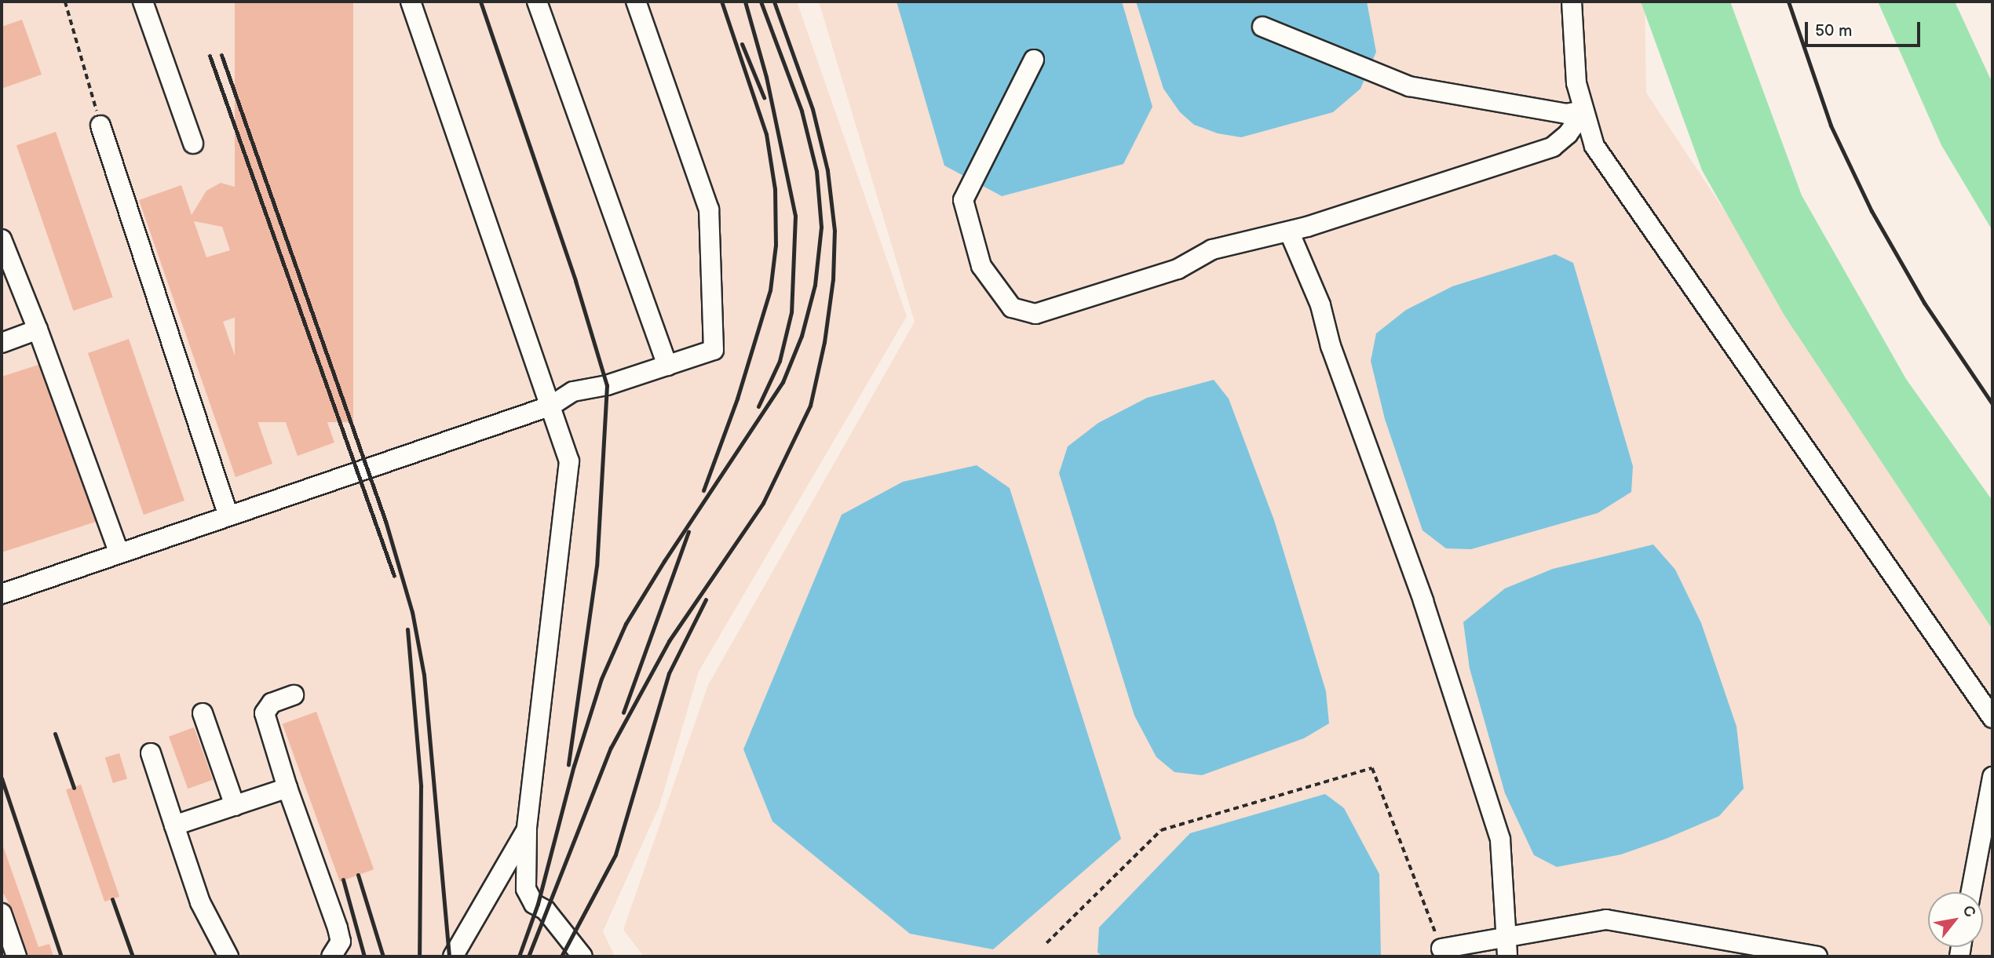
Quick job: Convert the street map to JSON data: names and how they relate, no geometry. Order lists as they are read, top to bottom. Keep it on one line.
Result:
{"scale_bar":"50 m","north":"top right"}
